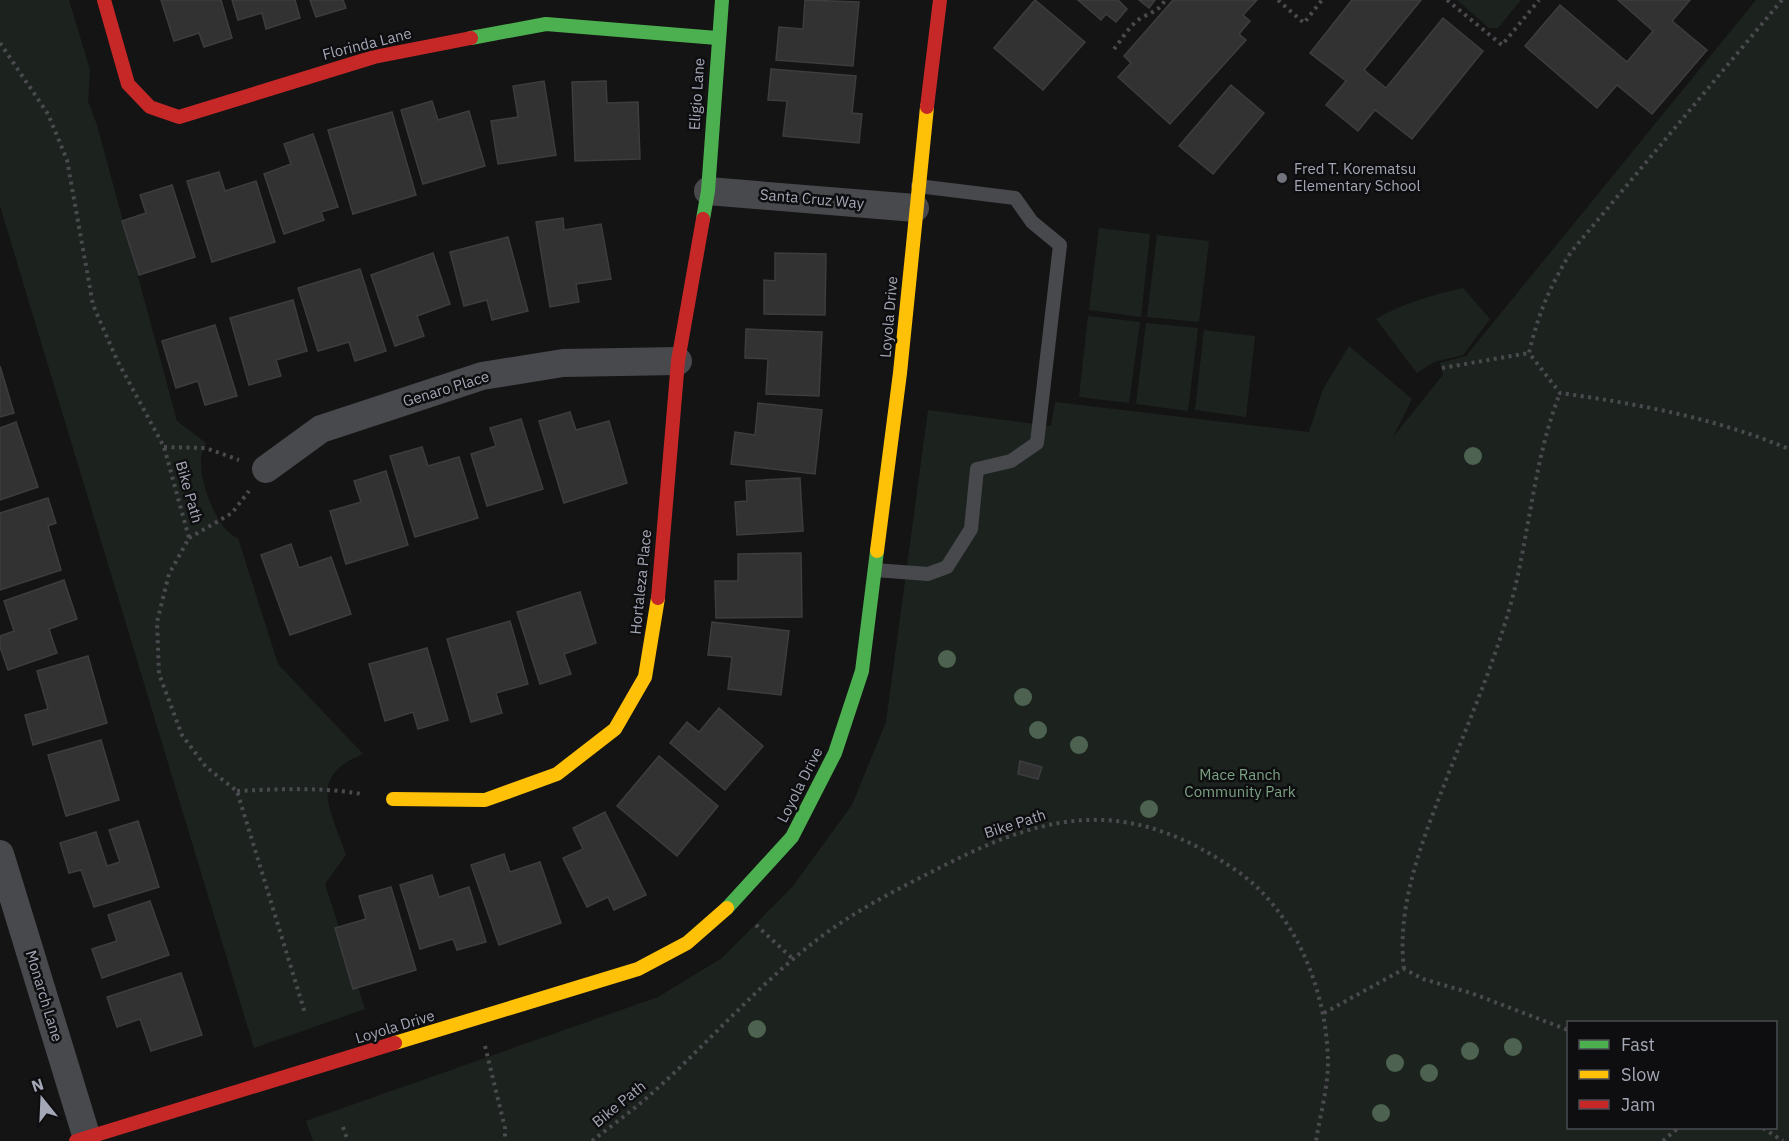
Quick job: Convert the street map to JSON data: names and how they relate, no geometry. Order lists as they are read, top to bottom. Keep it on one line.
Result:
{"streets":{"street":["Florinda Lane","Eligio Lane","Santa Cruz Way","Loyola Drive","Genaro Place","Hortaleza Place","Monarch Lane"],"path":["Bike Path"]},"crossings":[["Florinda Lane","Eligio Lane"],["Eligio Lane","Santa Cruz Way"],["Eligio Lane","Hortaleza Place"],["Santa Cruz Way","Loyola Drive"],["Santa Cruz Way","Hortaleza Place"],["Loyola Drive","Monarch Lane"],["Genaro Place","Hortaleza Place"]],"parks":["Mace Ranch Community Park"],"places":["Fred T. Korematsu Elementary School"],"legend":["Fast","Slow","Jam"],"north":"top"}
